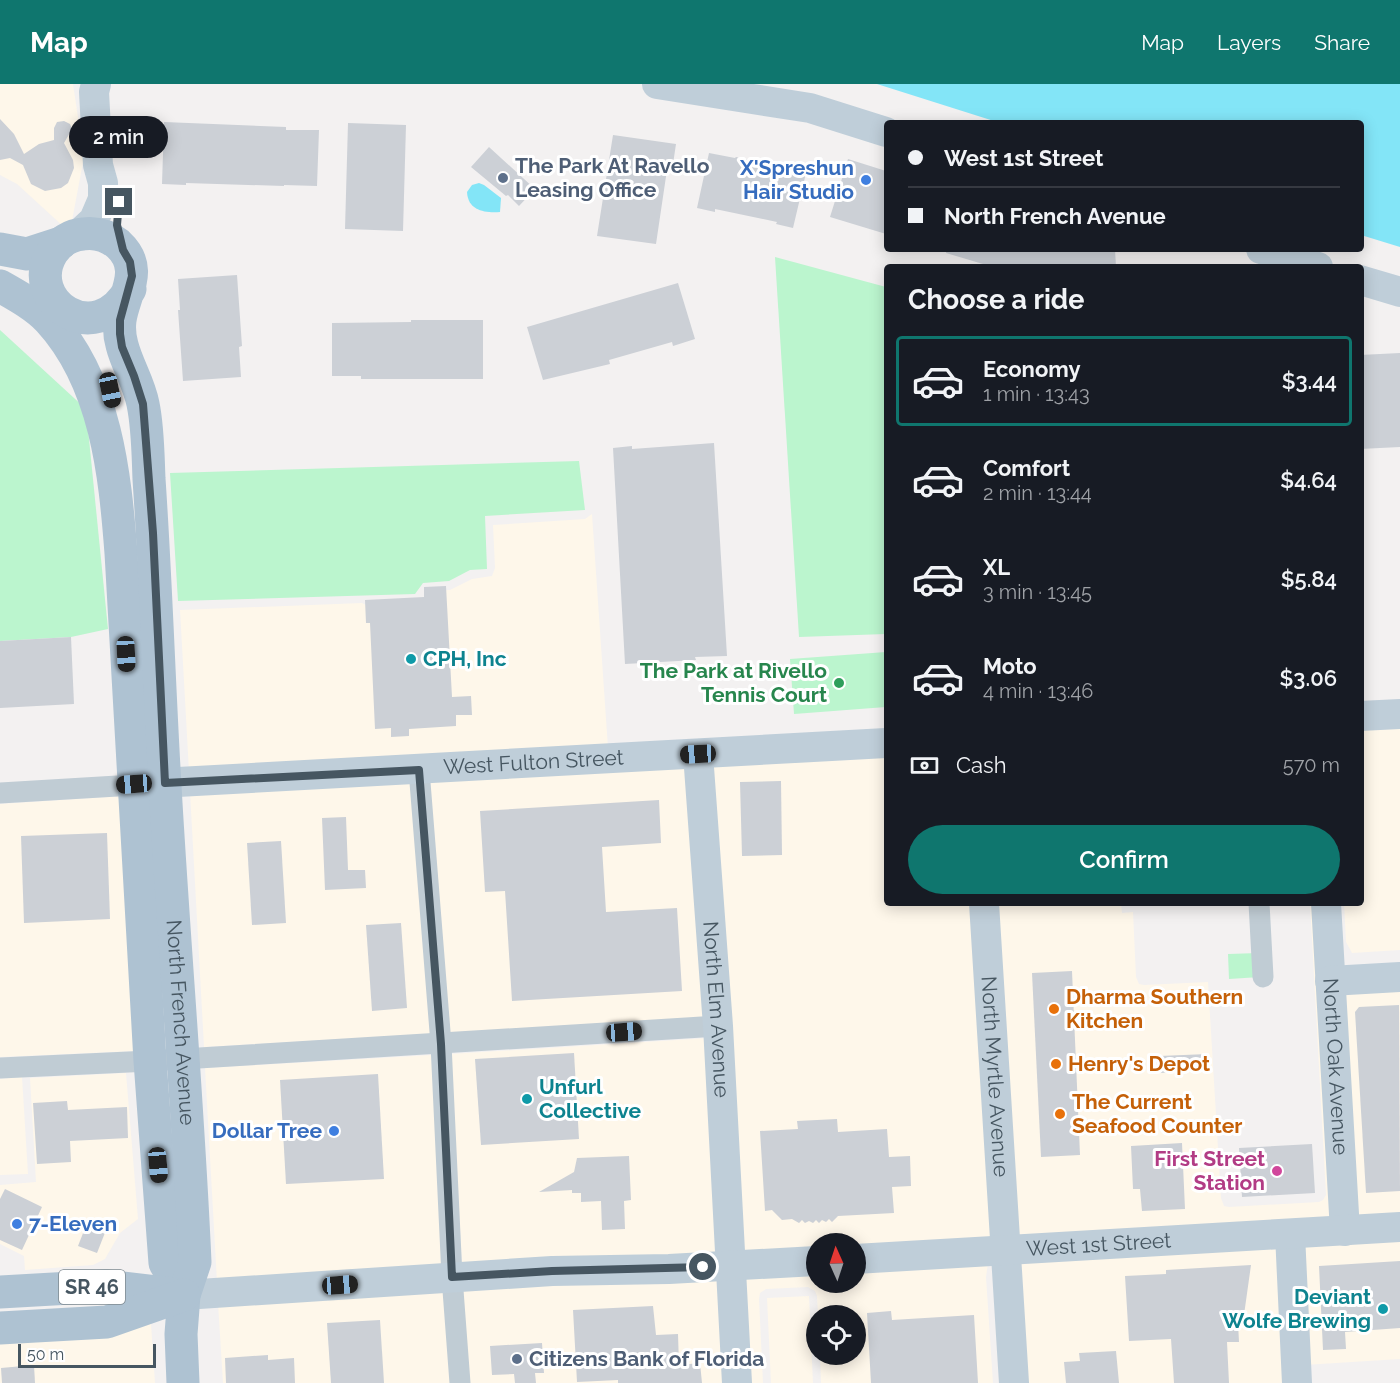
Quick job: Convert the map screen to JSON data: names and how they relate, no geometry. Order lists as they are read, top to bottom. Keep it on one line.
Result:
{"streets":{"main road":["North French Avenue","SR 46"],"street":["West Fulton Street","North Elm Avenue","North Oak Avenue","North Myrtle Avenue","West 1st Street"]},"crossings":[["West Fulton Street","North Elm Avenue"],["West Fulton Street","North French Avenue"],["North French Avenue","SR 46"],["North Oak Avenue","West 1st Street"],["North Myrtle Avenue","West 1st Street"]],"places":["The Park At Ravello Leasing Office","X'Spreshun Hair Studio","CPH, Inc","The Park at Rivello Tennis Court","Dharma Southern Kitchen","Henry's Depot","Unfurl Collective","The Current Seafood Counter","Dollar Tree","First Street Station","7-Eleven","Deviant Wolfe Brewing","Citizens Bank of Florida"],"scale_bar":"50 m","north":"top","page":{"header":"Map","nav":["Map","Layers","Share"],"bubble":"2 min","banner":["West 1st Street","North French Avenue"],"heading":"Choose a ride","list":[{"name":"Economy","note":"1 min · 13:43","value":"$3.44"},{"name":"Comfort","note":"2 min · 13:44","value":"$4.64"},{"name":"XL","note":"3 min · 13:45","value":"$5.84"},{"name":"Moto","note":"4 min · 13:46","value":"$3.06"}],"pay":["Cash","570 m"],"buttons":"Confirm","scale":"50 m"}}
